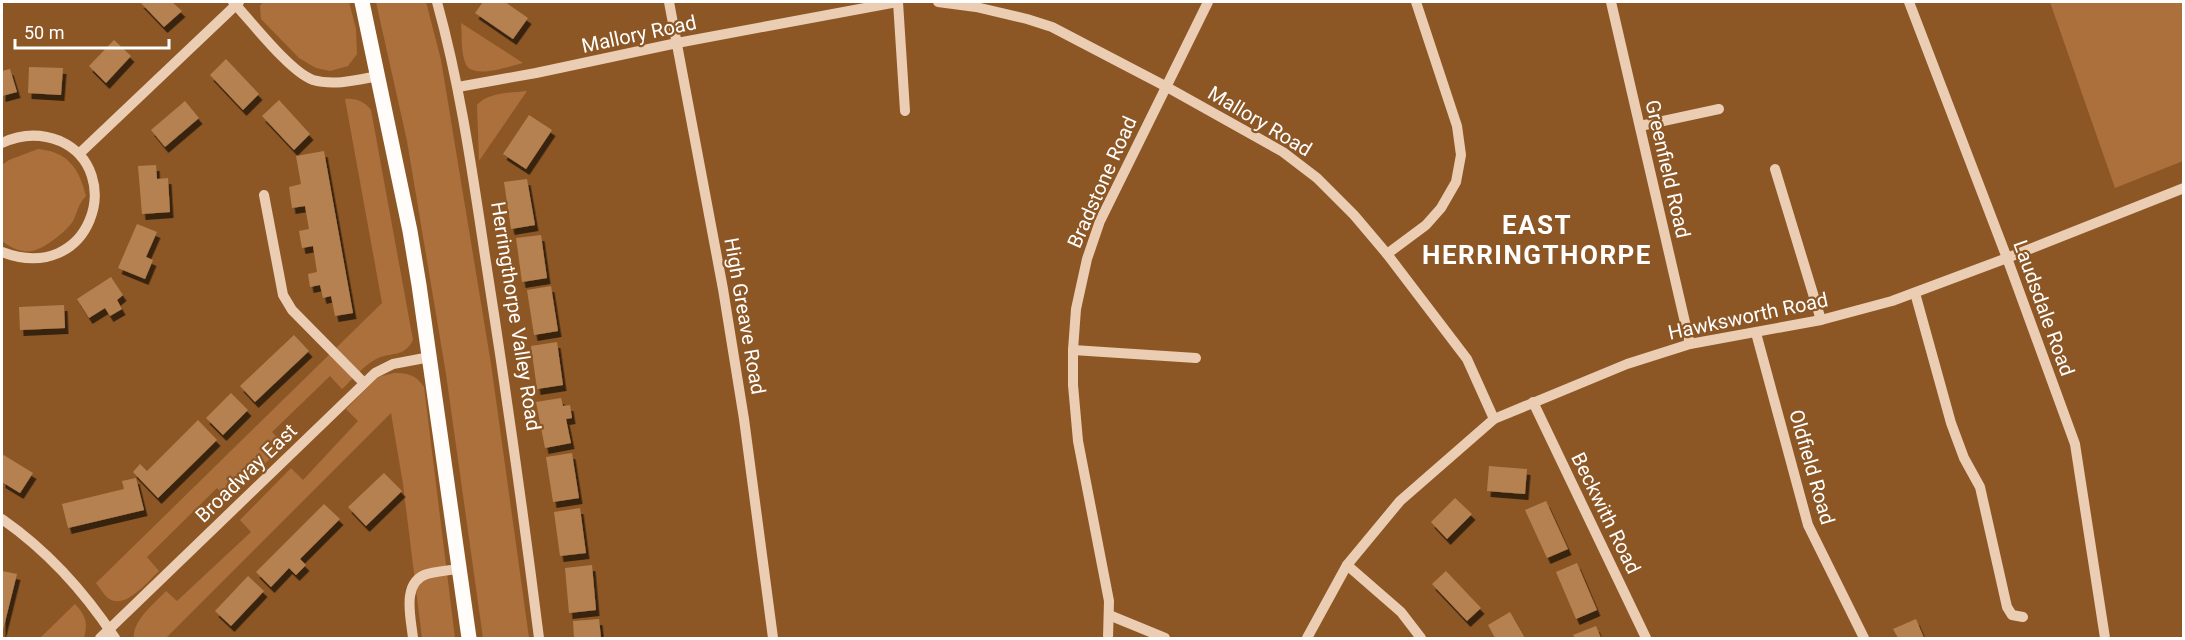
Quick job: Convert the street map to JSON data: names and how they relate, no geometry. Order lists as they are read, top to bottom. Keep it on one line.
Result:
{"streets":{"street":["Mallory Road","Greenfield Road","Bradstone Road","Laudsdale Road","Herringthorpe Valley Road","High Greave Road","Hawksworth Road","Oldfield Road","Broadway East","Beckwith Road"]},"crossings":[["Mallory Road","Bradstone Road"],["Mallory Road","Herringthorpe Valley Road"],["Mallory Road","High Greave Road"],["Mallory Road","Hawksworth Road"],["Greenfield Road","Hawksworth Road"],["Laudsdale Road","Hawksworth Road"],["Hawksworth Road","Oldfield Road"],["Hawksworth Road","Beckwith Road"]],"districts":["EAST HERRINGTHORPE"],"scale_bar":"50 m"}
